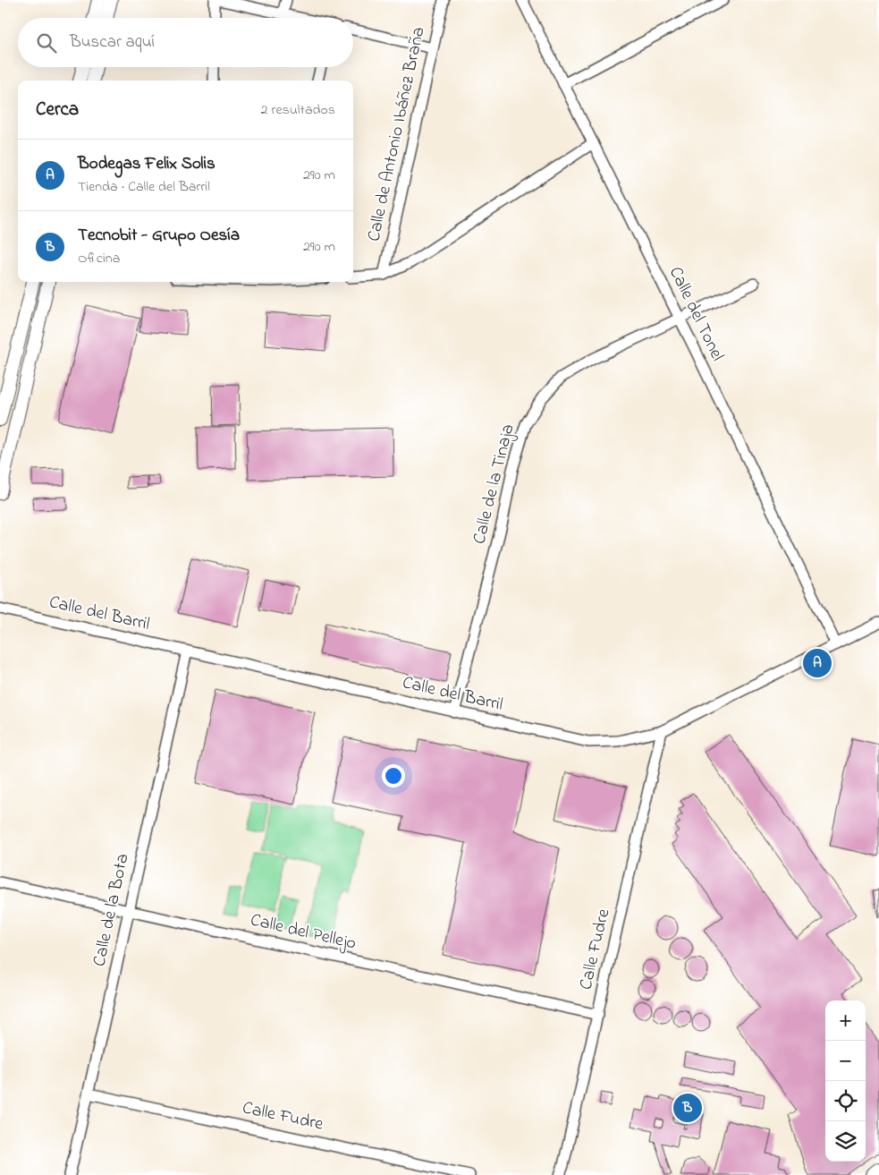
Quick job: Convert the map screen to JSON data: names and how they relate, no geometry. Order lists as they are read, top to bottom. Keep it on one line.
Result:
{"streets":{"street":["Calle de Antonio Ibáñez Braña","Calle del Tonel","Calle de la Tinaja","Calle del Barril","Calle de la Bota","Calle del Pellejo","Calle Fudre"]},"crossings":[["Calle del Tonel","Calle de la Tinaja"],["Calle del Tonel","Calle del Barril"],["Calle de la Tinaja","Calle del Barril"],["Calle del Barril","Calle de la Bota"],["Calle del Barril","Calle Fudre"],["Calle de la Bota","Calle del Pellejo"],["Calle de la Bota","Calle Fudre"],["Calle del Pellejo","Calle Fudre"]],"page":{"search":"Buscar aquí","heading":["Cerca","2 resultados"],"list":[{"mark":"A","name":"Bodegas Felix Solis","note":"Tienda · Calle del Barril","value":"290 m"},{"mark":"B","name":"Tecnobit - Grupo Oesía","note":"Oficina","value":"290 m"}],"pins":["A","B"],"map_buttons":["+","−"]}}
